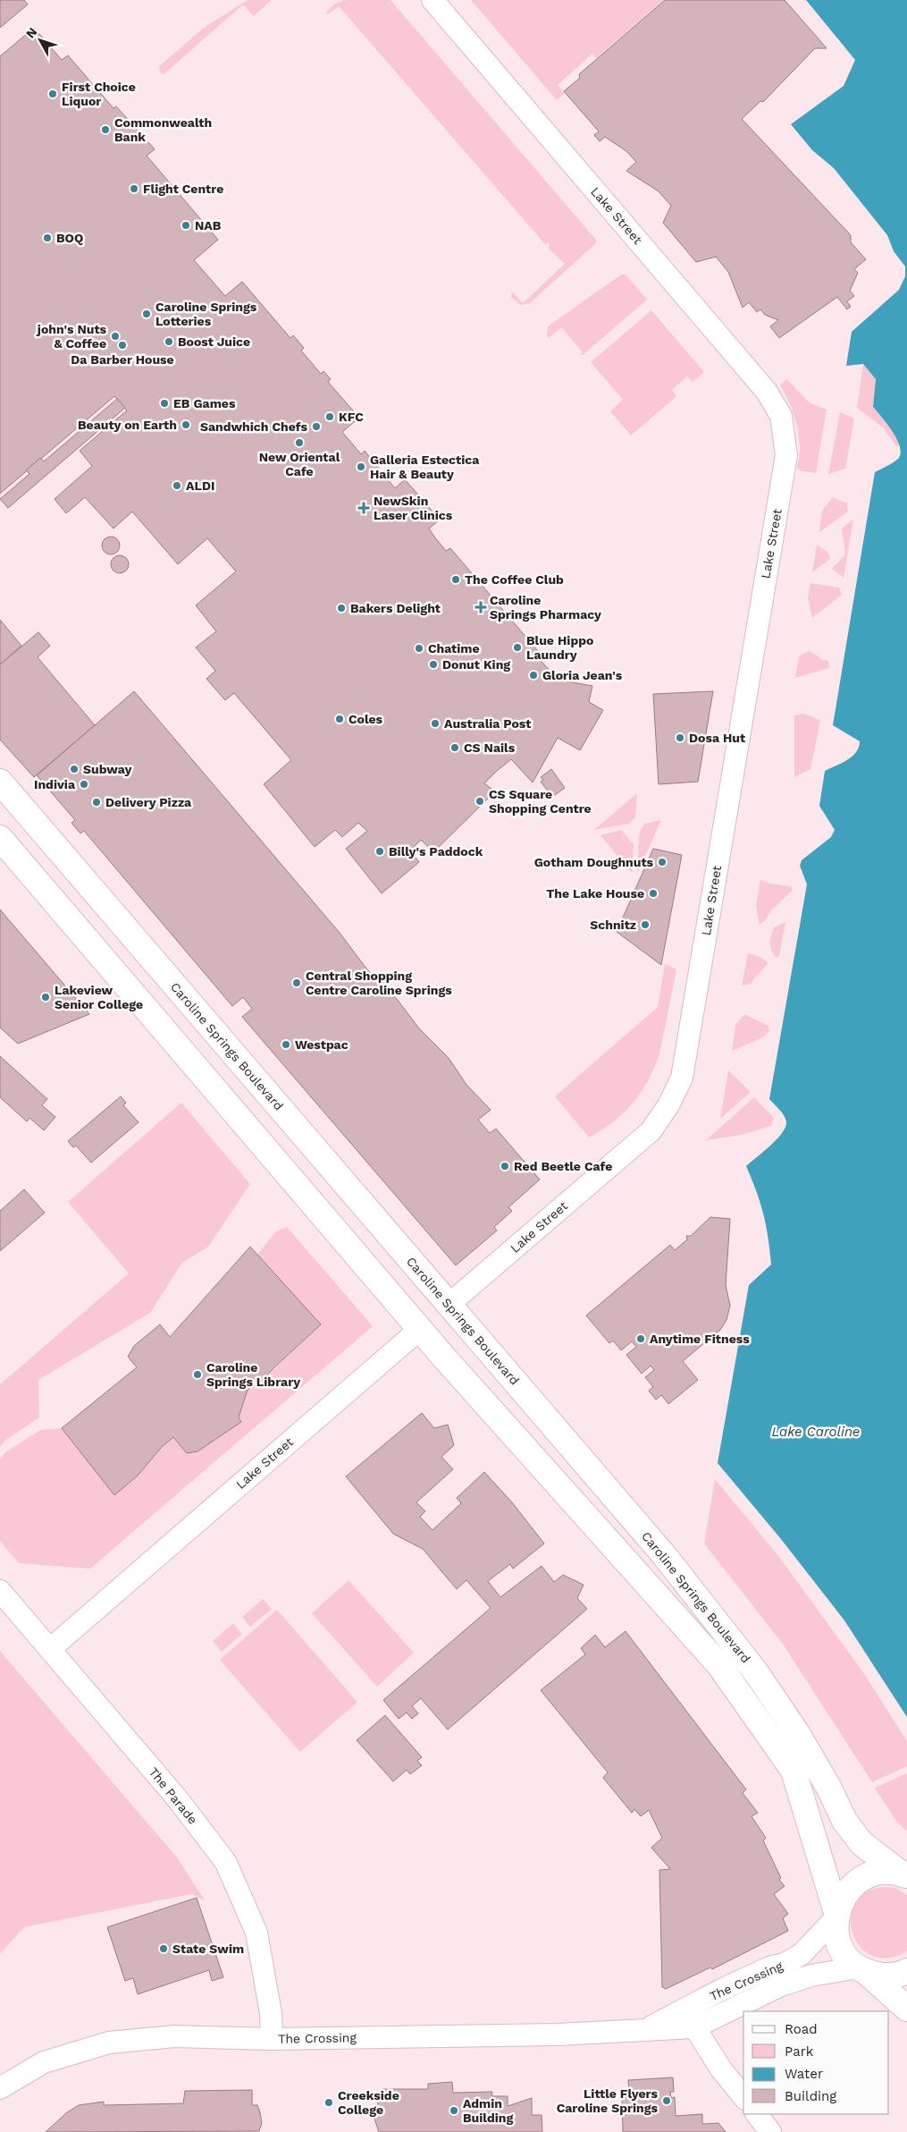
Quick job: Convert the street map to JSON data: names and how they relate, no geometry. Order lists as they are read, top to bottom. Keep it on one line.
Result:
{"streets":{"main road":["Lake Street","Caroline Springs Boulevard"],"street":["The Parade","The Crossing"]},"crossings":[["Lake Street","Caroline Springs Boulevard"],["Lake Street","The Parade"],["Caroline Springs Boulevard","The Crossing"],["The Parade","The Crossing"]],"water":["Lake Caroline"],"places":{"other":["First Choice Liquor","Commonwealth Bank","Flight Centre","NAB","BOQ","Caroline Springs Lotteries","john's Nuts & Coffee","Boost Juice","Da Barber House","EB Games","KFC","Beauty on Earth","Sandwhich Chefs","New Oriental Cafe","Galleria Estectica Hair & Beauty","ALDI","The Coffee Club","Bakers Delight","Blue Hippo Laundry","Chatime","Donut King","Gloria Jean's","Coles","Australia Post","Dosa Hut","CS Nails","Subway","Indivia","CS Square Shopping Centre","Delivery Pizza","Billy's Paddock","Gotham Doughnuts","The Lake House","Schnitz","Central Shopping Centre Caroline Springs","Lakeview Senior College","Westpac","Red Beetle Cafe","Anytime Fitness","Caroline Springs Library","State Swim","Little Flyers Caroline Springs","Creekside College","Admin Building"],"health":["NewSkin Laser Clinics","Caroline Springs Pharmacy"]},"legend":["Road","Park","Water","Building"],"north":"top left"}
